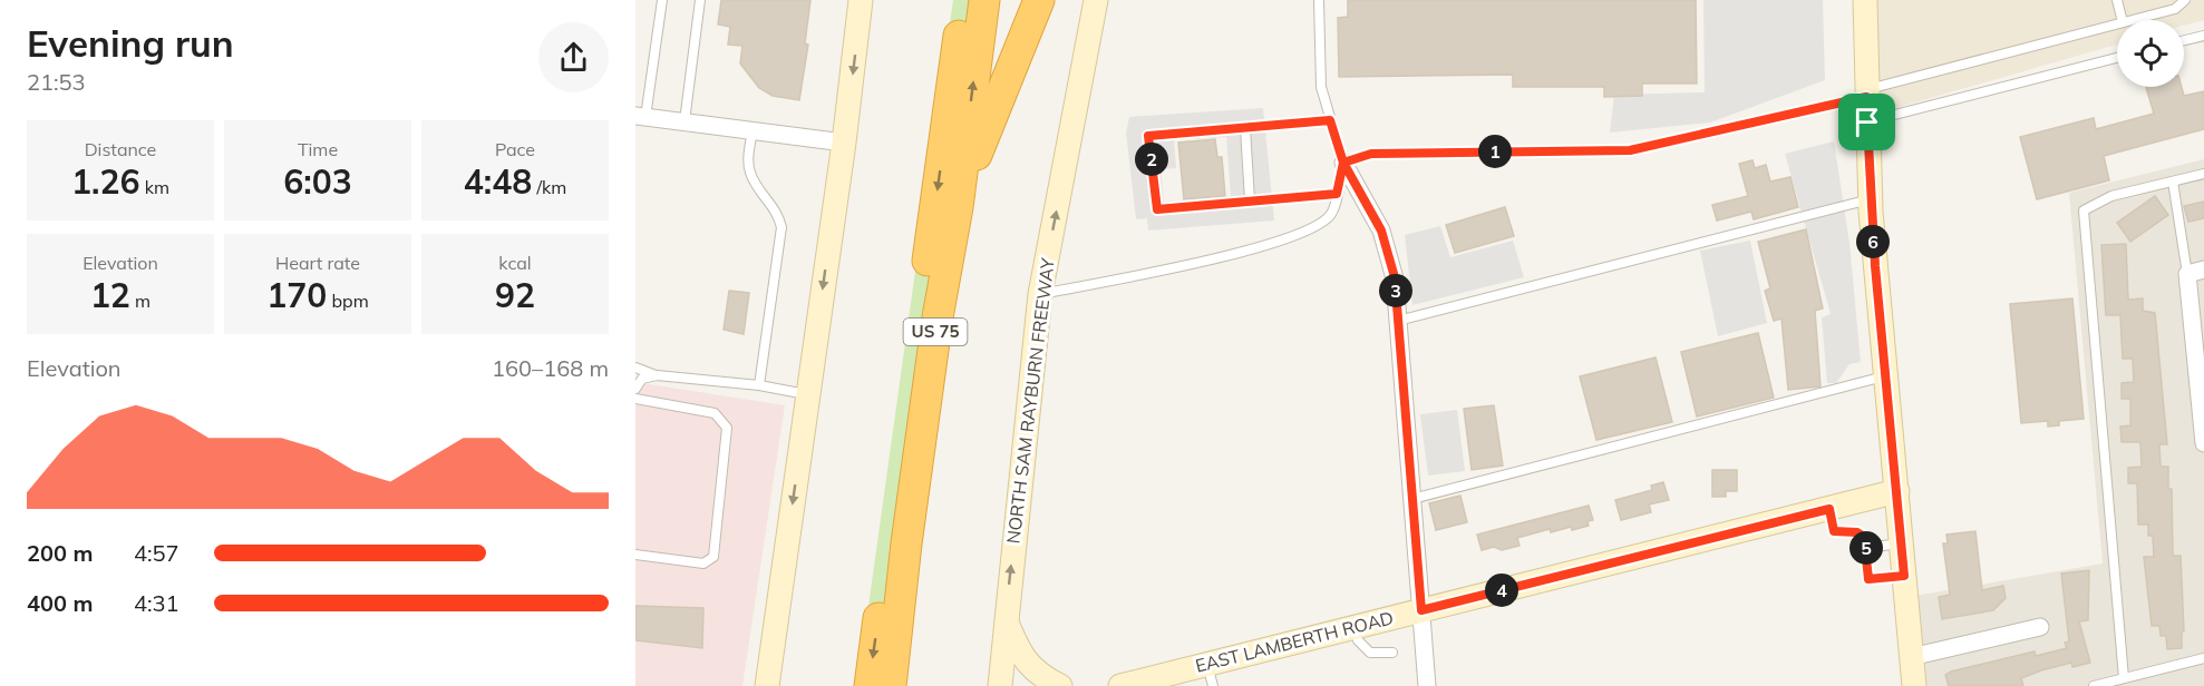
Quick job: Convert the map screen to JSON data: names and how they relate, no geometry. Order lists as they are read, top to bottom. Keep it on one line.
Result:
{"streets":{"highway":["US 75"],"street":["NORTH SAM RAYBURN FREEWAY","EAST LAMBERTH ROAD"]},"one_way":["NORTH SAM RAYBURN FREEWAY"],"page":{"heading":["Evening run","21:53"],"stats":[["Distance","1.26 km"],["Time","6:03"],["Pace","4:48 /km"],["Elevation","12 m"],["Heart rate","170 bpm"],["kcal","92"]],"pins":["1","2","6","3","5","4"],"chart":["Elevation","160–168 m"],"list":[{"name":"200 m","note":"4:57"},{"name":"400 m","note":"4:31"}]}}
